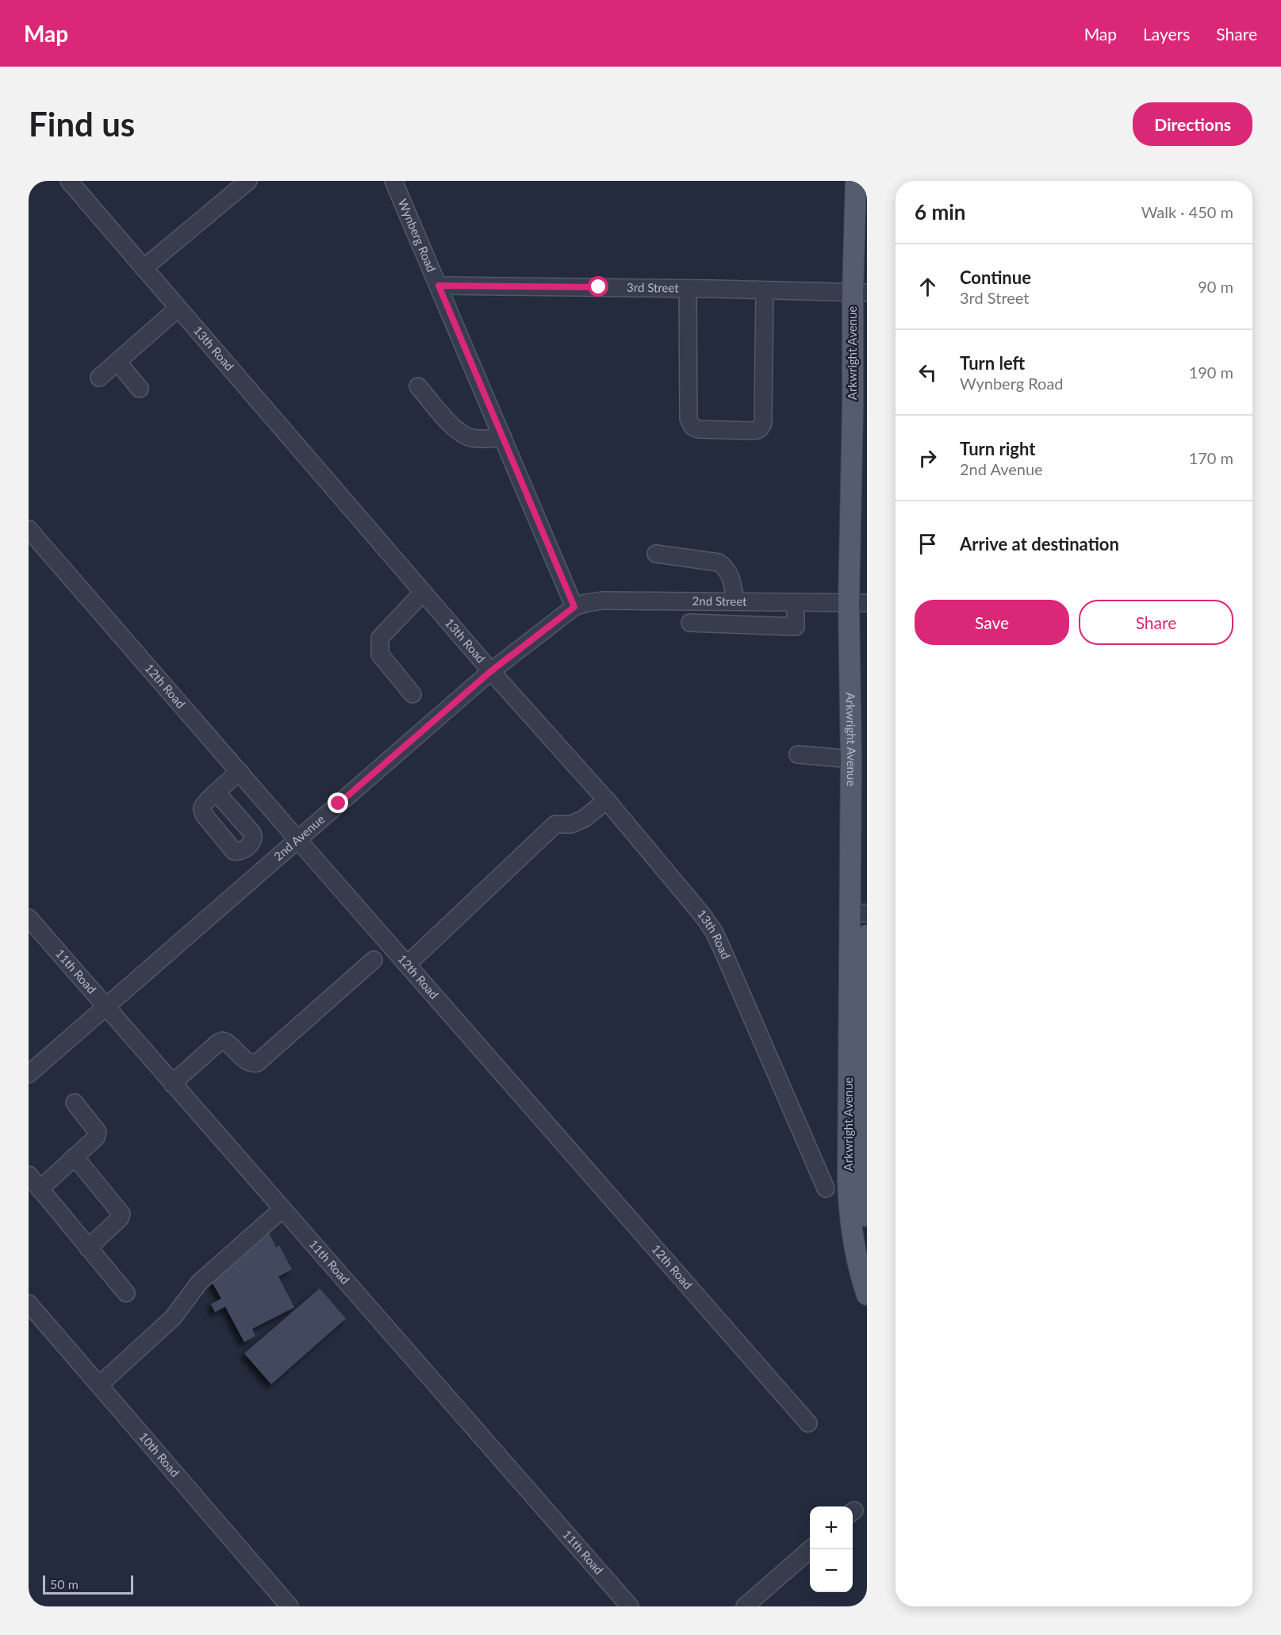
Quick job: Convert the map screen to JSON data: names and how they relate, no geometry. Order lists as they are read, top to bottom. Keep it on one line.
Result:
{"streets":{"main road":["Arkwright Avenue"],"street":["Wynberg Road","3rd Street","13th Road","2nd Street","12th Road","2nd Avenue","11th Road","10th Road"]},"crossings":[["Wynberg Road","3rd Street"],["Wynberg Road","2nd Street"],["Wynberg Road","2nd Avenue"],["3rd Street","Arkwright Avenue"],["13th Road","2nd Avenue"],["Arkwright Avenue","2nd Street"],["2nd Street","2nd Avenue"],["12th Road","2nd Avenue"],["2nd Avenue","11th Road"]],"scale_bar":"50 m","page":{"header":"Map","nav":["Map","Layers","Share"],"buttons":["Directions",["Save","Share"]],"title":"Find us","heading":["6 min","Walk · 450 m"],"list":[["Continue","3rd Street","90 m"],["Turn left","Wynberg Road","190 m"],["Turn right","2nd Avenue","170 m"],"Arrive at destination"],"map_buttons":["+","−"],"scale":"50 m"}}
